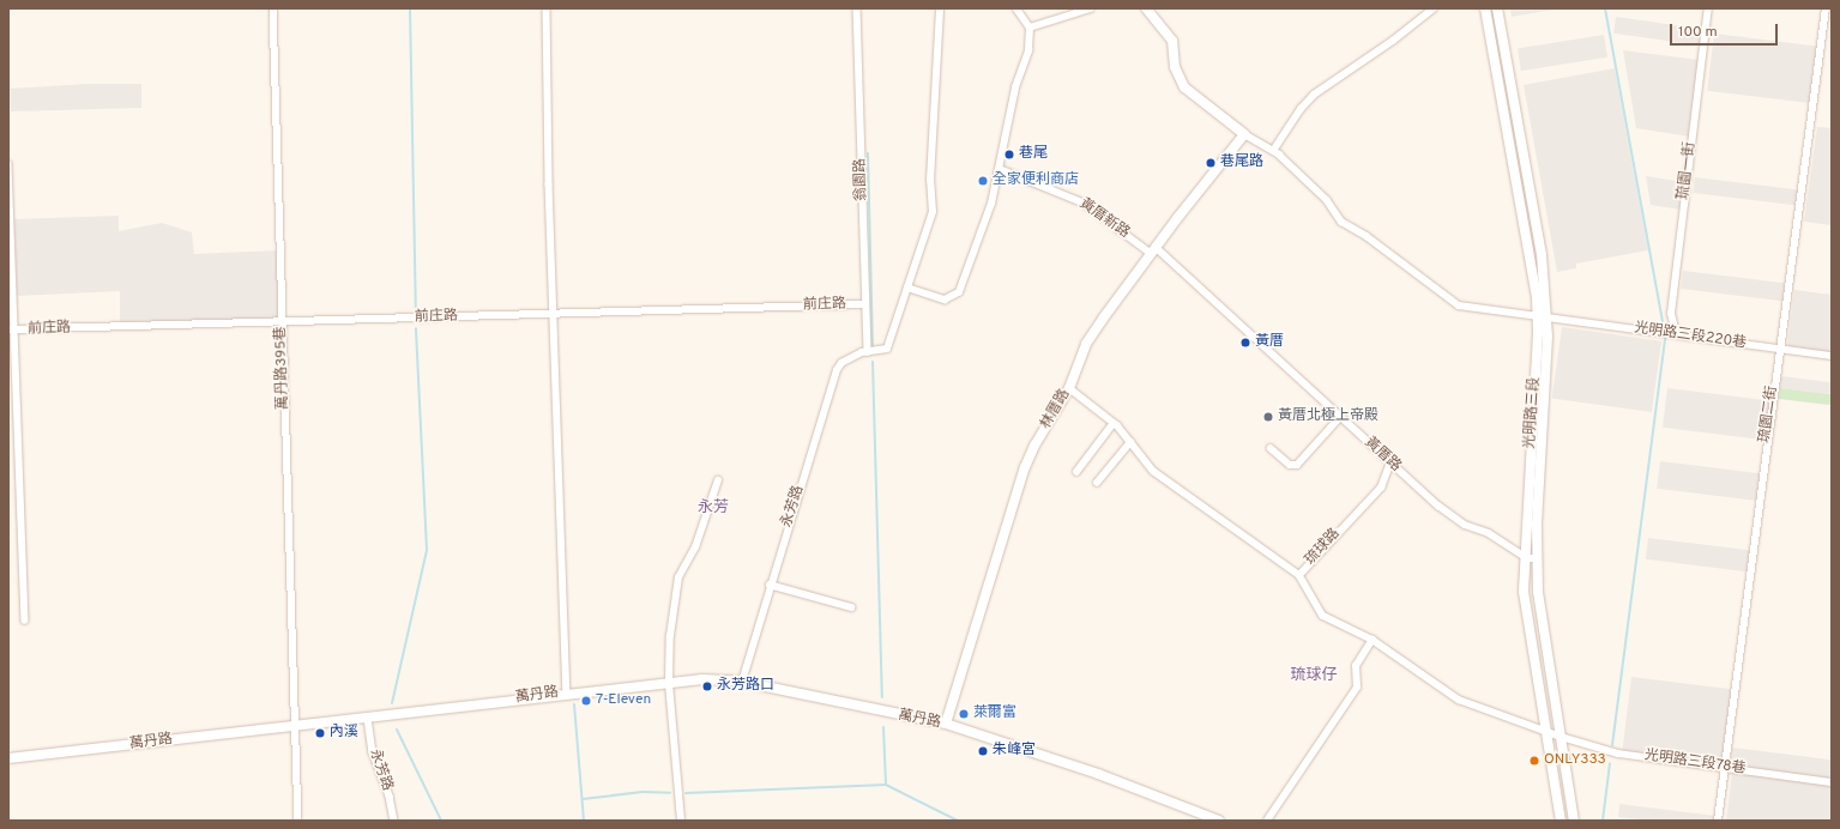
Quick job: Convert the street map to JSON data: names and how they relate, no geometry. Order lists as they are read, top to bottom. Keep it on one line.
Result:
{"streets":{"street":["琉園一街","翁園路","黃厝新路","前庄路","光明路三段220巷","萬丹路395巷","林厝路","光明路三段","琉園二街","黃厝路","永芳路","琉球路","萬丹路","光明路三段78巷"]},"crossings":[["琉園一街","光明路三段220巷"],["翁園路","前庄路"],["翁園路","永芳路"],["黃厝新路","林厝路"],["黃厝新路","黃厝路"],["前庄路","萬丹路395巷"],["光明路三段220巷","光明路三段"],["光明路三段220巷","琉園二街"],["萬丹路395巷","萬丹路"],["林厝路","黃厝路"],["林厝路","萬丹路"],["光明路三段","黃厝路"],["光明路三段","琉球路"],["光明路三段","光明路三段78巷"],["琉園二街","光明路三段78巷"],["黃厝路","琉球路"],["永芳路","萬丹路"],["琉球路","光明路三段78巷"]],"districts":["永芳","琉球仔"],"places":["巷尾","巷尾路","全家便利商店","黃厝","黃厝北極上帝殿","永芳路口","7-Eleven","萊爾富","內溪","朱峰宮","ONLY333"],"scale_bar":"100 m"}
